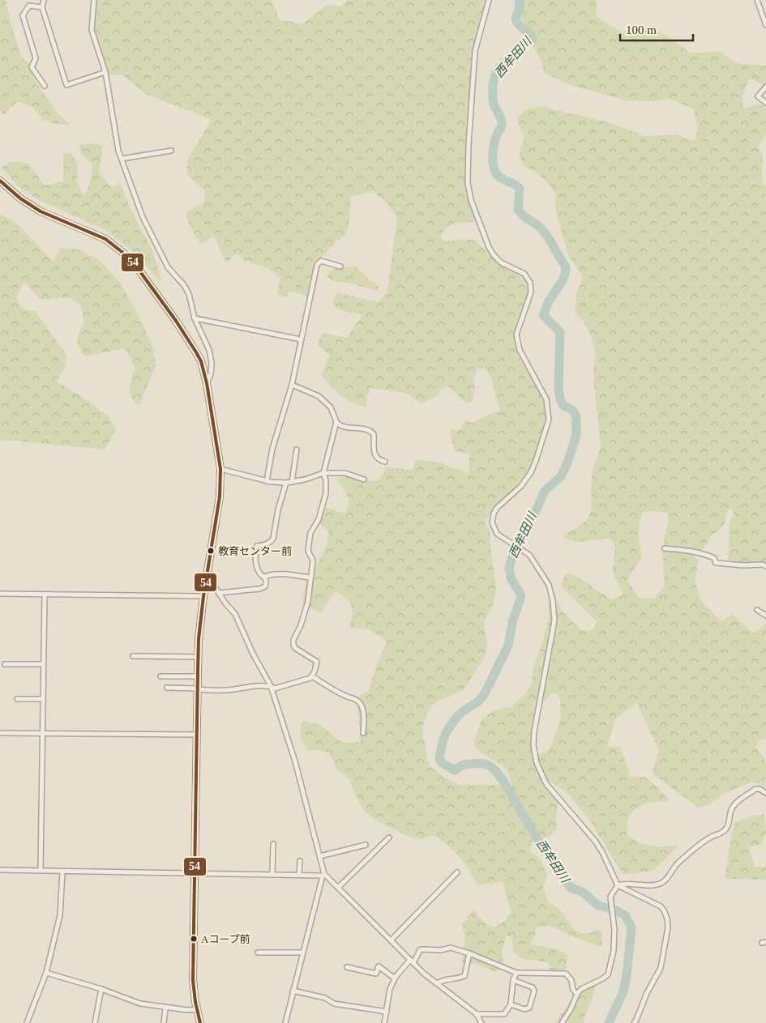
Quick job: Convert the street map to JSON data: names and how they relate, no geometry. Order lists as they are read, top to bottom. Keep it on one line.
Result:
{"water":["西牟田川"],"places":["教育センター前","Aコープ前"],"lines":["transit line 54"],"scale_bar":"100 m"}
